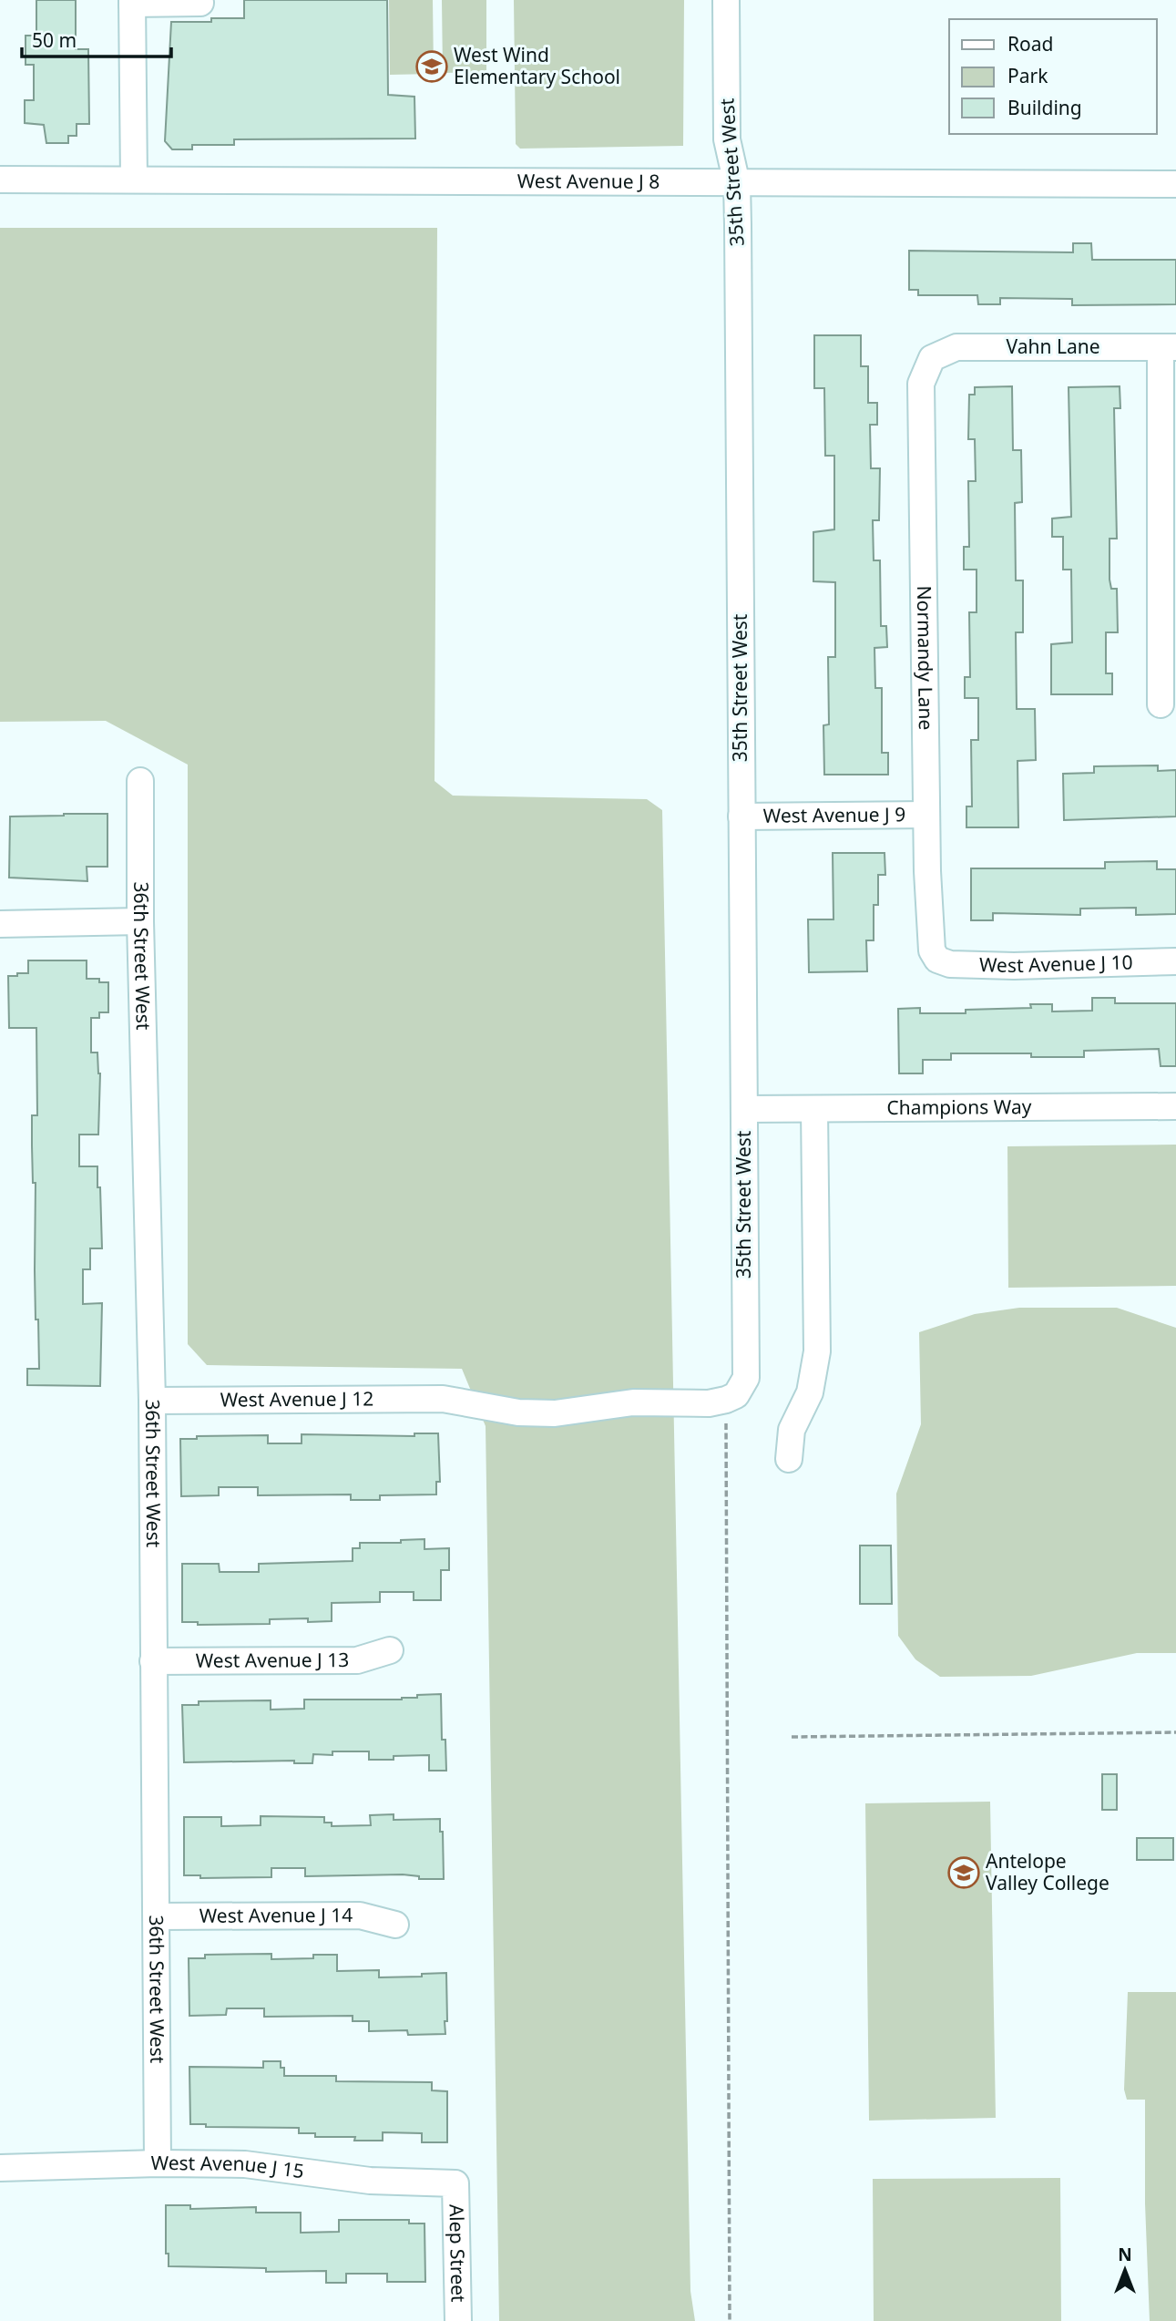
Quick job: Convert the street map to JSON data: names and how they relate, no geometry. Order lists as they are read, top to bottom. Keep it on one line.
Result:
{"streets":{"street":["35th Street West","West Avenue J 8","Vahn Lane","Normandy Lane","West Avenue J 9","36th Street West","West Avenue J 10","Champions Way","West Avenue J 12","West Avenue J 13","West Avenue J 14","West Avenue J 15","Alep Street"]},"crossings":[["35th Street West","West Avenue J 8"],["35th Street West","West Avenue J 9"],["35th Street West","Champions Way"],["35th Street West","West Avenue J 12"],["Vahn Lane","Normandy Lane"],["Normandy Lane","West Avenue J 9"],["Normandy Lane","West Avenue J 10"],["36th Street West","West Avenue J 12"],["36th Street West","West Avenue J 13"],["36th Street West","West Avenue J 14"],["36th Street West","West Avenue J 15"],["West Avenue J 15","Alep Street"]],"places":{"school or university":["West Wind Elementary School","Antelope Valley College"]},"legend":["Road","Park","Building"],"scale_bar":"50 m","north":"top"}
